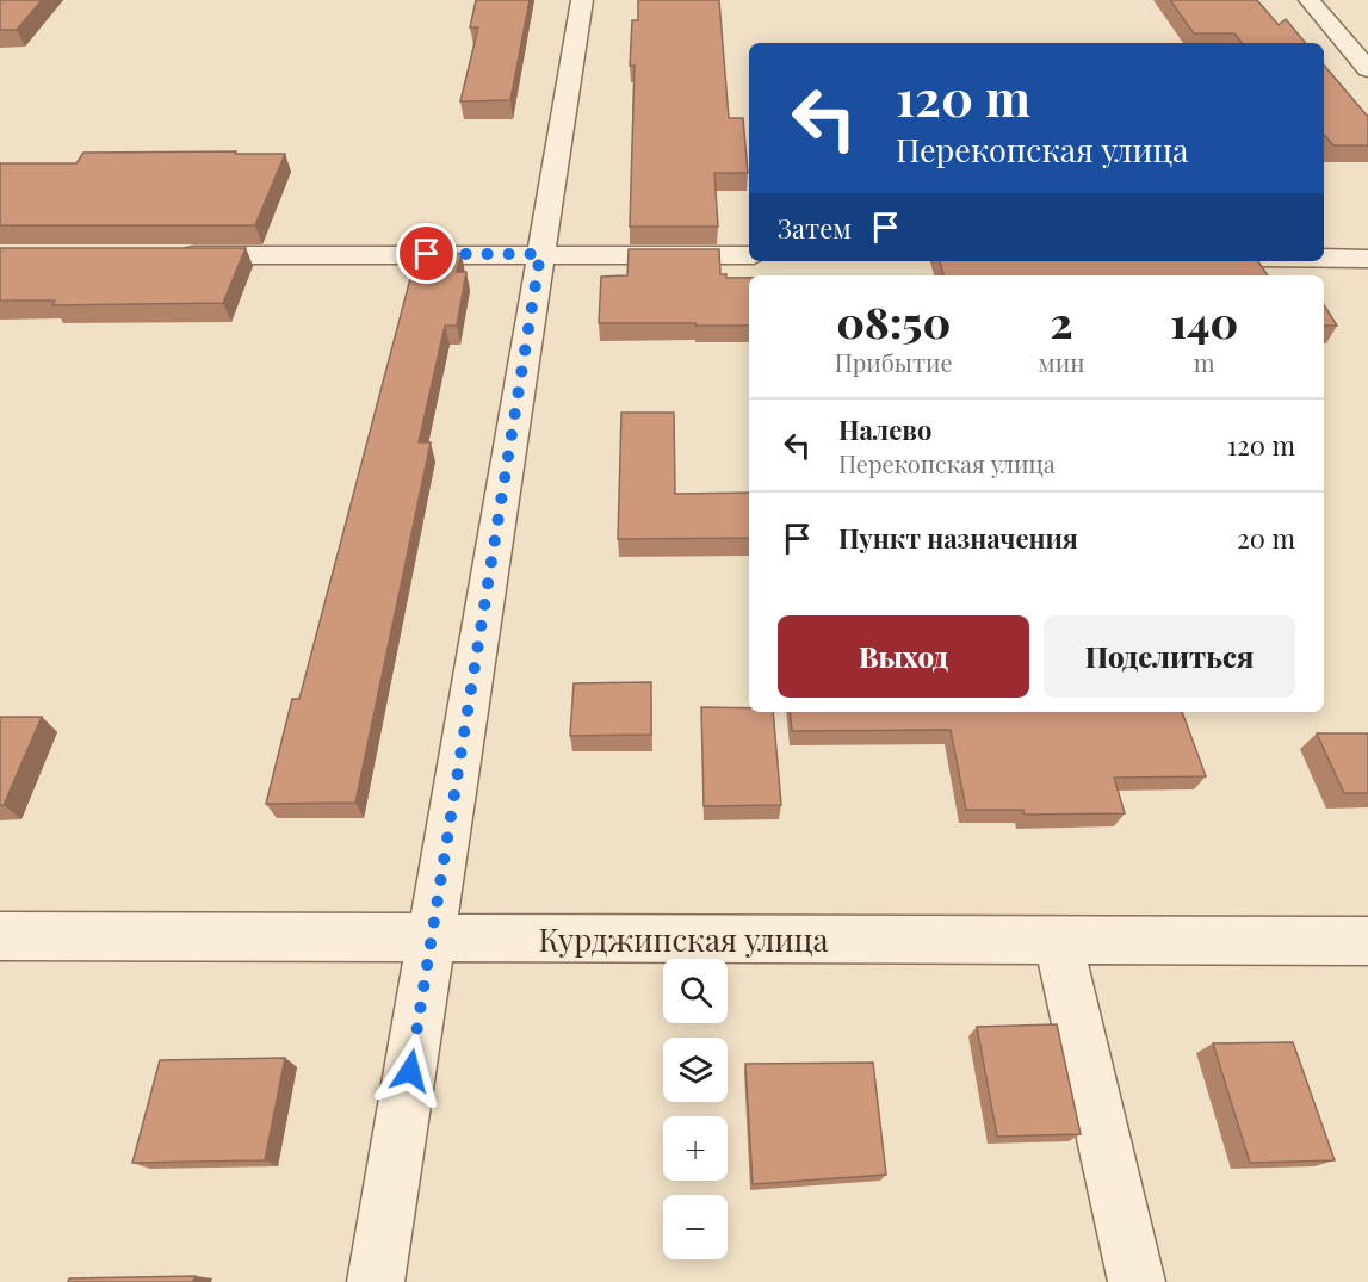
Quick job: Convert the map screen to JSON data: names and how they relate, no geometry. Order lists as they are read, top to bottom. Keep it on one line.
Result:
{"streets":{"street":["Курджипская улица"]},"page":{"turn":["120 m","Перекопская улица"],"then":"Затем","eta":["08:50","Прибытие","2","мин","140","m"],"list":[{"name":"Налево","note":"Перекопская улица","value":"120 m"},{"name":"Пункт назначения","value":"20 m"}],"buttons":["Выход","Поделиться"],"map_buttons":["+","−"]}}
